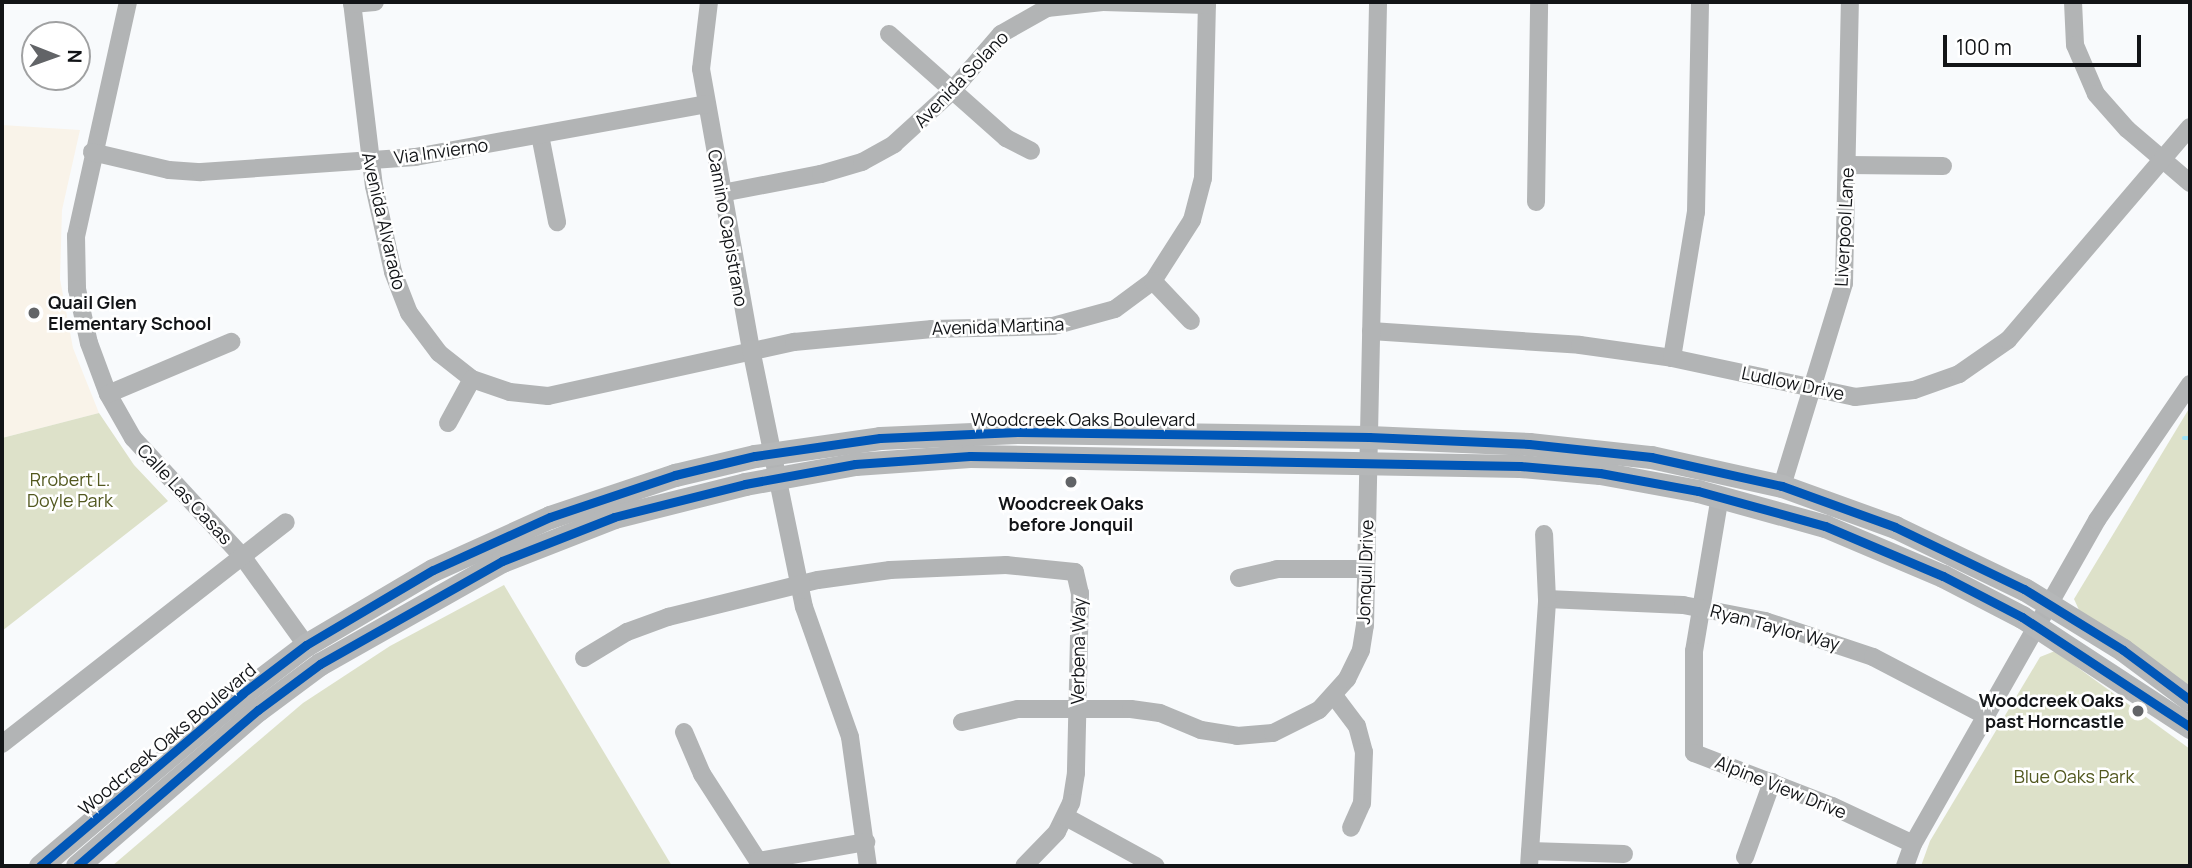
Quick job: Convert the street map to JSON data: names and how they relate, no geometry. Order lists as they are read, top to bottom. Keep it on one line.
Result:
{"streets":{"main road":["Woodcreek Oaks Boulevard"],"street":["Avenida Solano","Via Invierno","Avenida Alvarado","Liverpool Lane","Camino Capistrano","Avenida Martina","Ludlow Drive","Calle Las Casas","Jonquil Drive","Ryan Taylor Way","Verbena Way","Alpine View Drive"]},"crossings":[["Avenida Solano","Camino Capistrano"],["Avenida Solano","Avenida Martina"],["Via Invierno","Avenida Alvarado"],["Via Invierno","Camino Capistrano"],["Via Invierno","Calle Las Casas"],["Avenida Alvarado","Camino Capistrano"],["Avenida Alvarado","Avenida Martina"],["Liverpool Lane","Ludlow Drive"],["Liverpool Lane","Woodcreek Oaks Boulevard"],["Camino Capistrano","Avenida Martina"],["Camino Capistrano","Woodcreek Oaks Boulevard"],["Camino Capistrano","Verbena Way"],["Ludlow Drive","Jonquil Drive"],["Woodcreek Oaks Boulevard","Calle Las Casas"],["Woodcreek Oaks Boulevard","Jonquil Drive"],["Woodcreek Oaks Boulevard","Alpine View Drive"],["Jonquil Drive","Verbena Way"],["Ryan Taylor Way","Alpine View Drive"]],"parks":["Rrobert L. Doyle Park","Blue Oaks Park"],"places":["Quail Glen Elementary School","Woodcreek Oaks before Jonquil","Woodcreek Oaks past Horncastle"],"scale_bar":"100 m","north":"right"}
